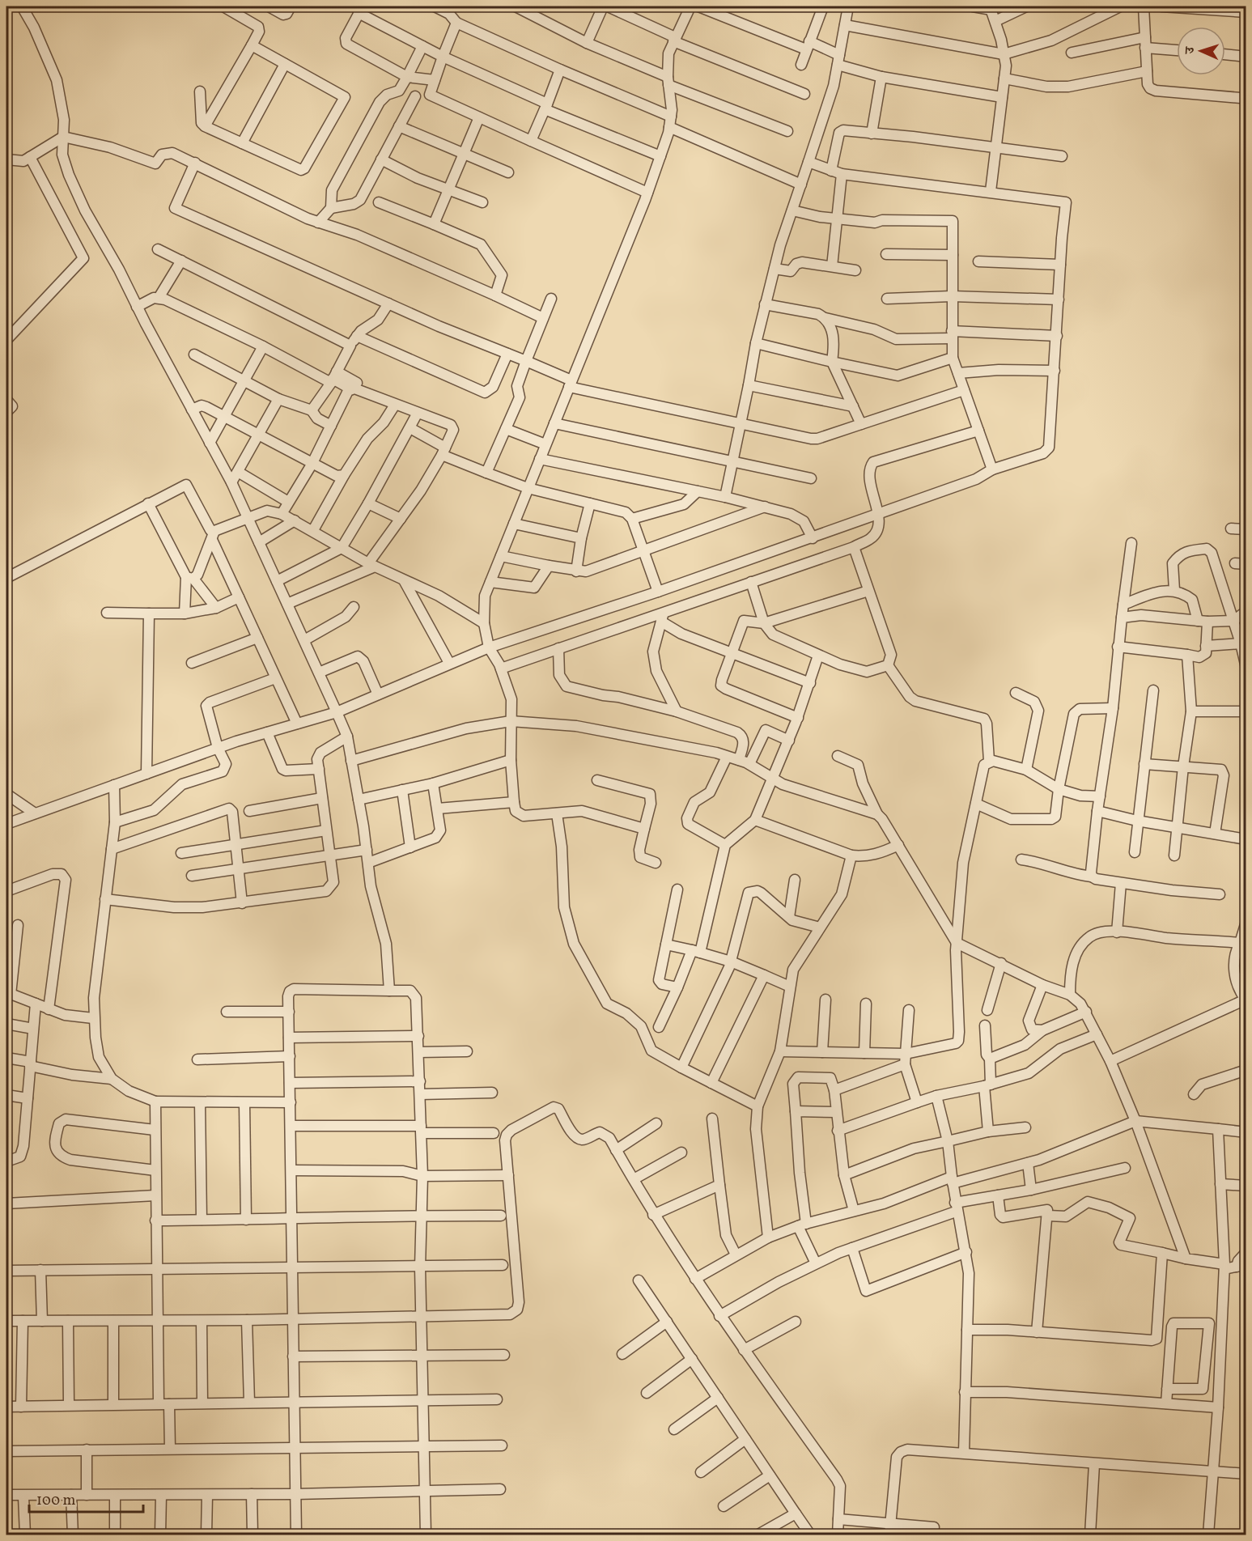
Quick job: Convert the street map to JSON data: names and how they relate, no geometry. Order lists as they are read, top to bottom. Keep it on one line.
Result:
{"scale_bar":"100 m","north":"left"}
